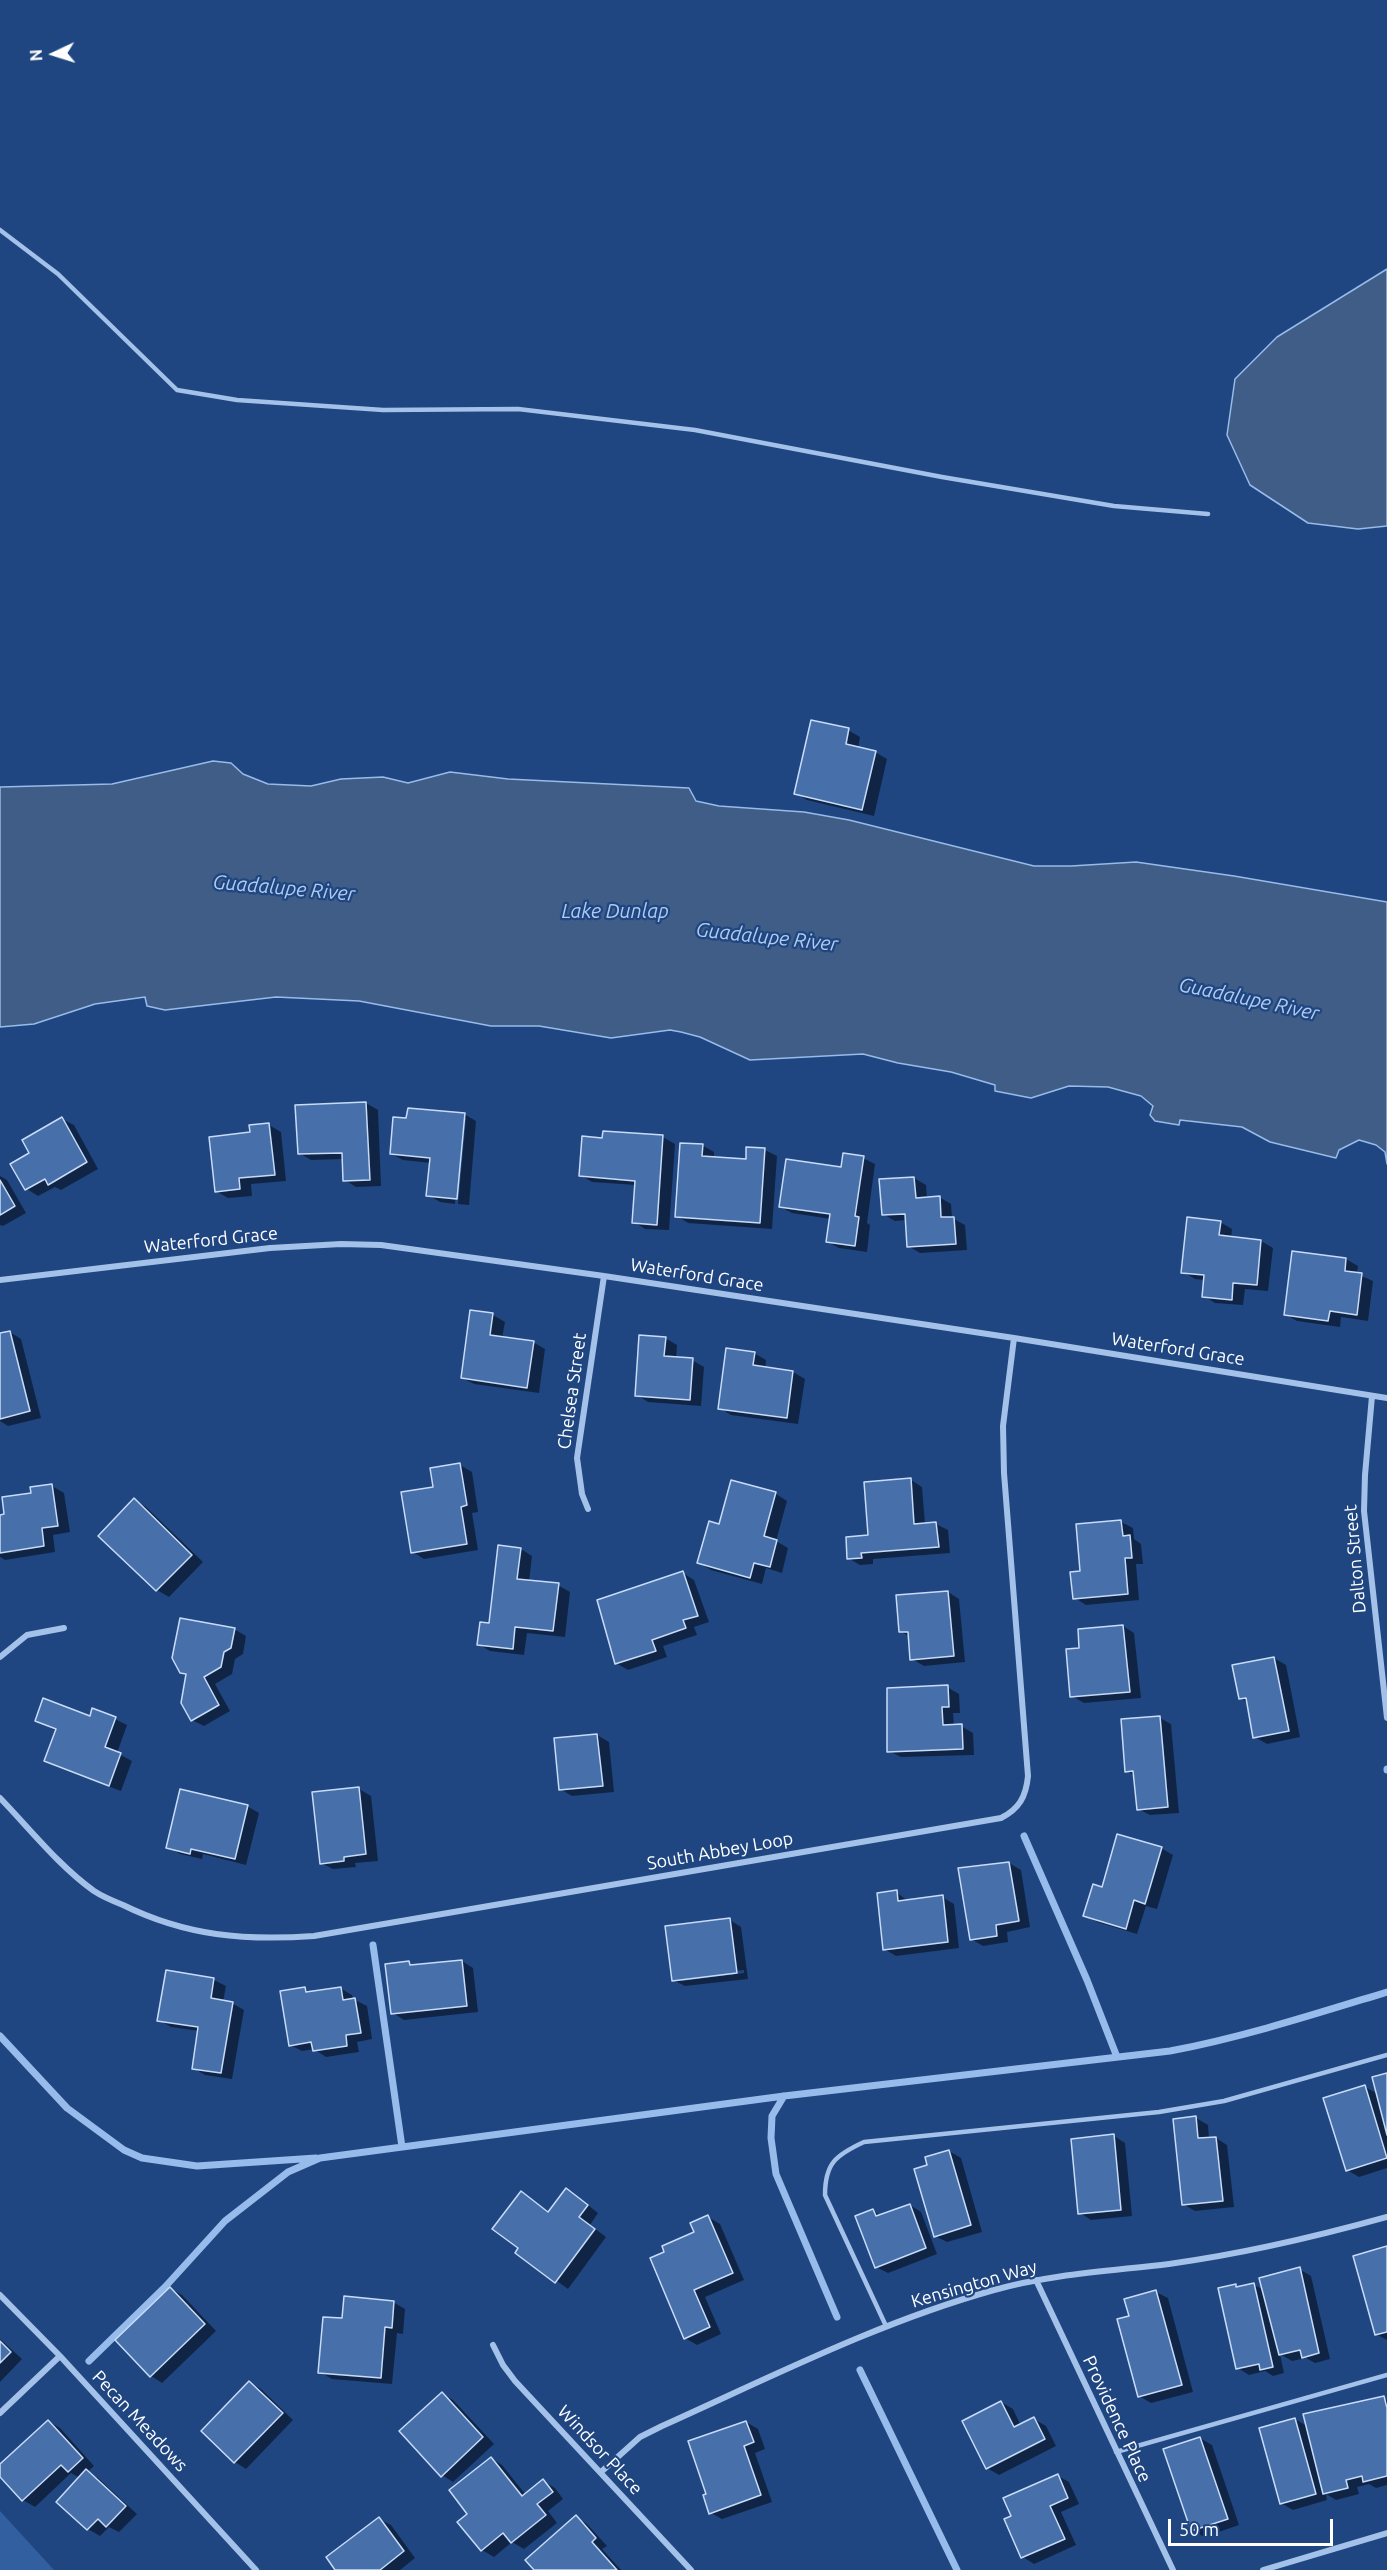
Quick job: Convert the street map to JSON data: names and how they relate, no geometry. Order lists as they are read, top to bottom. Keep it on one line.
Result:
{"streets":{"street":["Waterford Grace","Chelsea Street","Dalton Street","South Abbey Loop","Kensington Way","Providence Place","Pecan Meadows","Windsor Place"]},"crossings":[["Waterford Grace","Chelsea Street"],["Waterford Grace","Dalton Street"],["Waterford Grace","South Abbey Loop"],["Kensington Way","Providence Place"],["Kensington Way","Windsor Place"]],"water":["Guadalupe River","Lake Dunlap"],"scale_bar":"50 m","north":"left"}
